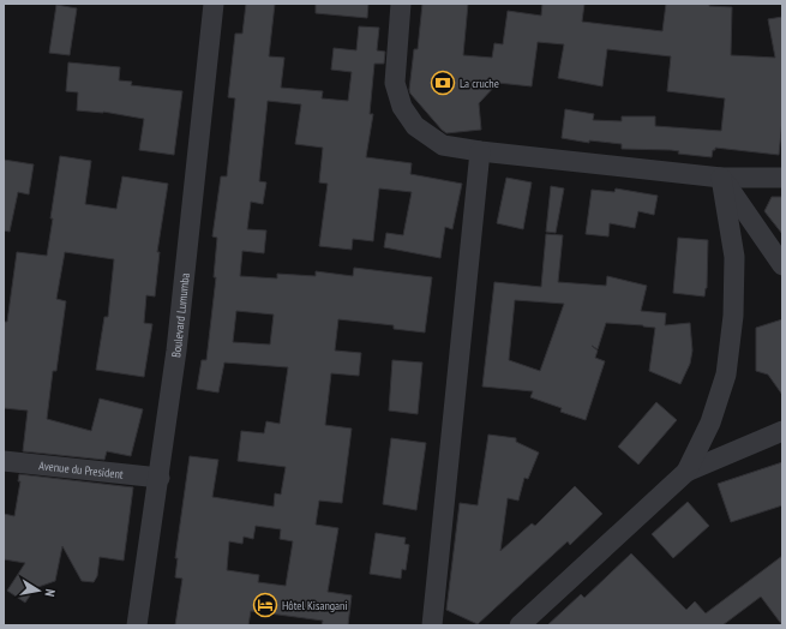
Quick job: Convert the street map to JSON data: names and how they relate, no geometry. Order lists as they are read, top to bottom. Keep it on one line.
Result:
{"streets":{"street":["Boulevard Lumumba","Avenue du President"]},"crossings":[["Boulevard Lumumba","Avenue du President"]],"places":{"bank":["La cruche"],"hotel":["Hôtel Kisangani"]},"north":"right"}
